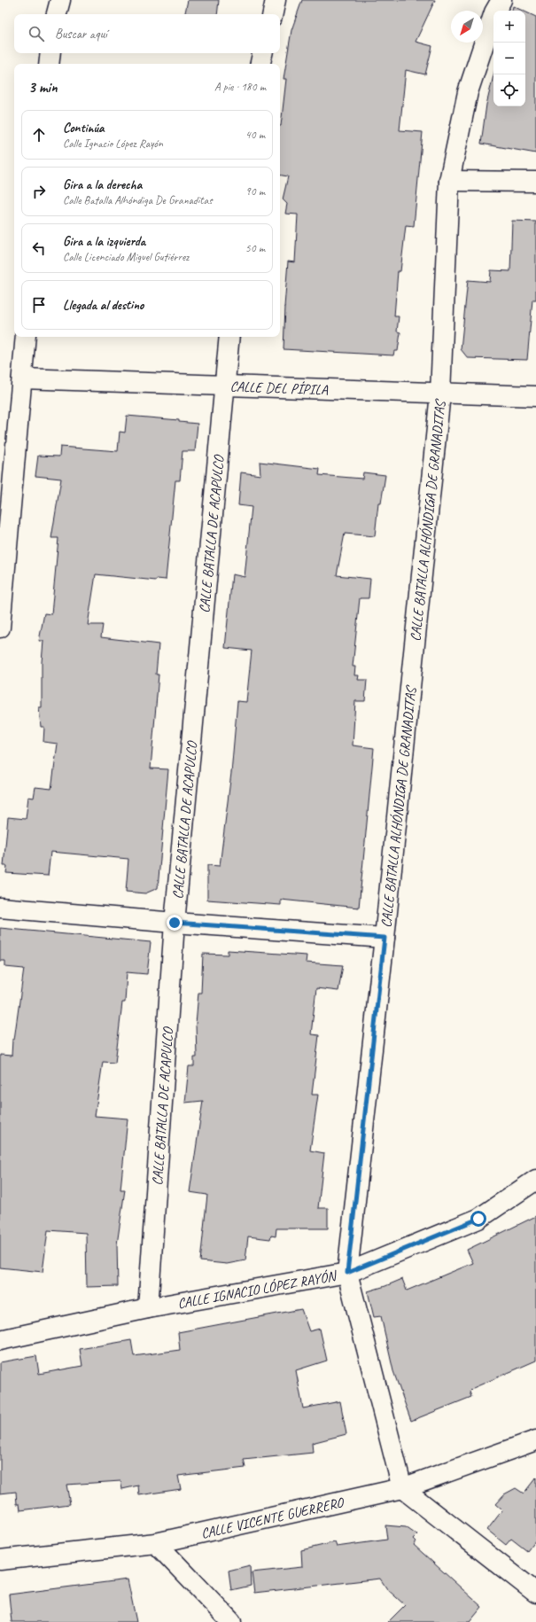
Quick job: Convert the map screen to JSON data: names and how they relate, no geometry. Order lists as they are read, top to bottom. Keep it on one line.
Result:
{"streets":{"street":["CALLE DEL PÍPILA","CALLE BATALLA ALHÓNDIGA DE GRANADITAS","CALLE BATALLA DE ACAPULCO","CALLE IGNACIO LÓPEZ RAYÓN","CALLE VICENTE GUERRERO"]},"crossings":[["CALLE DEL PÍPILA","CALLE BATALLA ALHÓNDIGA DE GRANADITAS"],["CALLE DEL PÍPILA","CALLE BATALLA DE ACAPULCO"],["CALLE BATALLA ALHÓNDIGA DE GRANADITAS","CALLE IGNACIO LÓPEZ RAYÓN"],["CALLE BATALLA ALHÓNDIGA DE GRANADITAS","CALLE VICENTE GUERRERO"],["CALLE BATALLA DE ACAPULCO","CALLE IGNACIO LÓPEZ RAYÓN"]],"north":"bottom left","page":{"map_buttons":["+","−"],"search":"Buscar aquí","heading":["3 min","A pie · 180 m"],"list":[["Continúa","Calle Ignacio López Rayón","40 m"],["Gira a la derecha","Calle Batalla Alhóndiga De Granaditas","90 m"],["Gira a la izquierda","Calle Licenciado Miguel Gutiérrez","50 m"],"Llegada al destino"]}}
